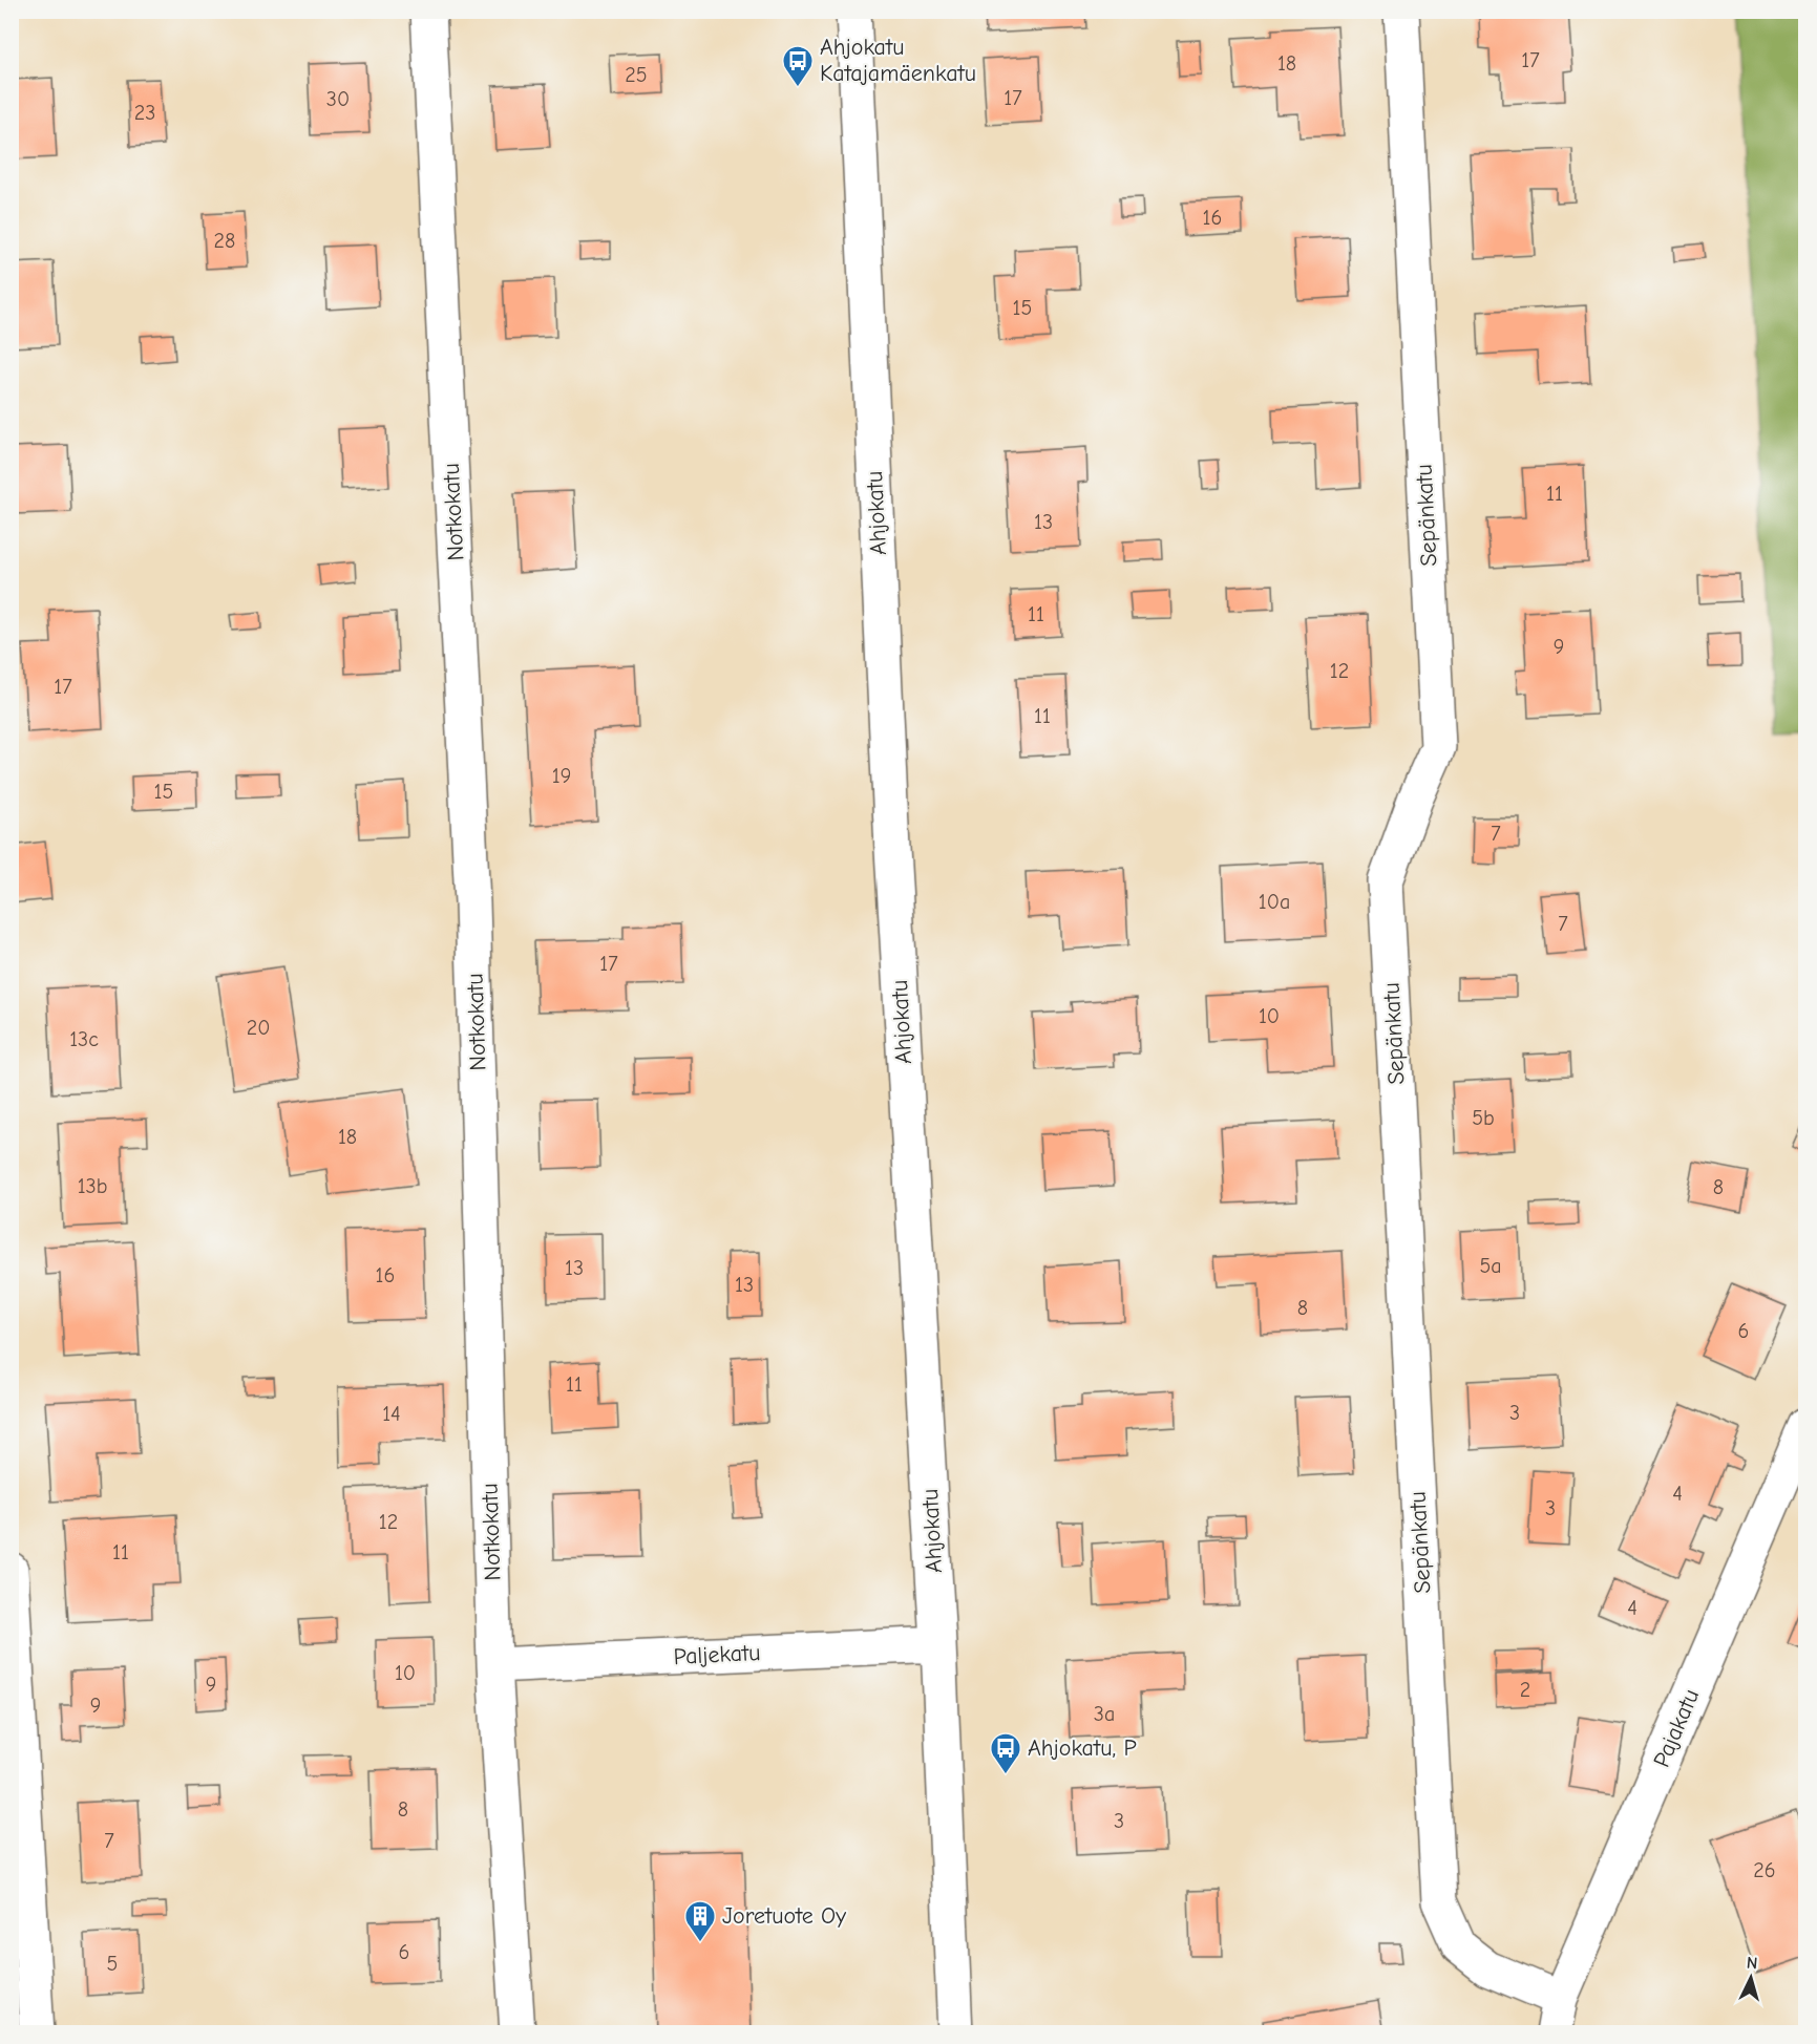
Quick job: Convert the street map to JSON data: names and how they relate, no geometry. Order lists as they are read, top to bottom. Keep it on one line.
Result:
{"streets":{"street":["Notkokatu","Ahjokatu","Sepänkatu","Paljekatu","Pajakatu"]},"crossings":[["Notkokatu","Paljekatu"],["Ahjokatu","Paljekatu"],["Sepänkatu","Pajakatu"]],"places":{"bus stop":["Ahjokatu Katajamäenkatu","Ahjokatu, P"],"building":["Joretuote Oy"]},"house_numbers":["17","18","25","17","30","23","16","28","15","11","13","11","9","12","17","11","19","15","7","10a","7","17","10","20","13c","5b","18","13b","8","5a","13","16","13","8","6","11","3","14","4","3","12","11","4","10","9","2","9","3a","8","3","7","26","6","5"],"north":"top"}
